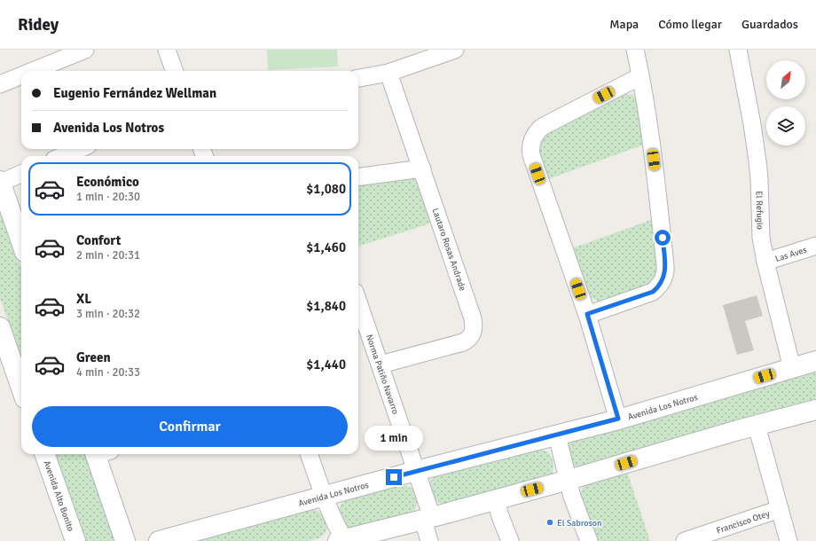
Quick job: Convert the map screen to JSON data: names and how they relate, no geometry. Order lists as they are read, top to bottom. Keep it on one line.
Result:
{"streets":{"street":["El Refugio","Lautaro Rosas Andrade","Las Aves","Norma Patiño Navarro","Avenida Los Notros","Avenida Alto Bonito","Francisco Otey"]},"crossings":[["El Refugio","Las Aves"],["El Refugio","Avenida Los Notros"],["Lautaro Rosas Andrade","Norma Patiño Navarro"],["Norma Patiño Navarro","Avenida Los Notros"]],"places":["El Sabroson"],"north":"top right","page":{"header":"Ridey","nav":["Mapa","Cómo llegar","Guardados"],"banner":["Eugenio Fernández Wellman","Avenida Los Notros"],"list":[{"name":"Económico","note":"1 min · 20:30","value":"$1,080"},{"name":"Confort","note":"2 min · 20:31","value":"$1,460"},{"name":"XL","note":"3 min · 20:32","value":"$1,840"},{"name":"Green","note":"4 min · 20:33","value":"$1,440"}],"buttons":"Confirmar","bubble":"1 min"}}
